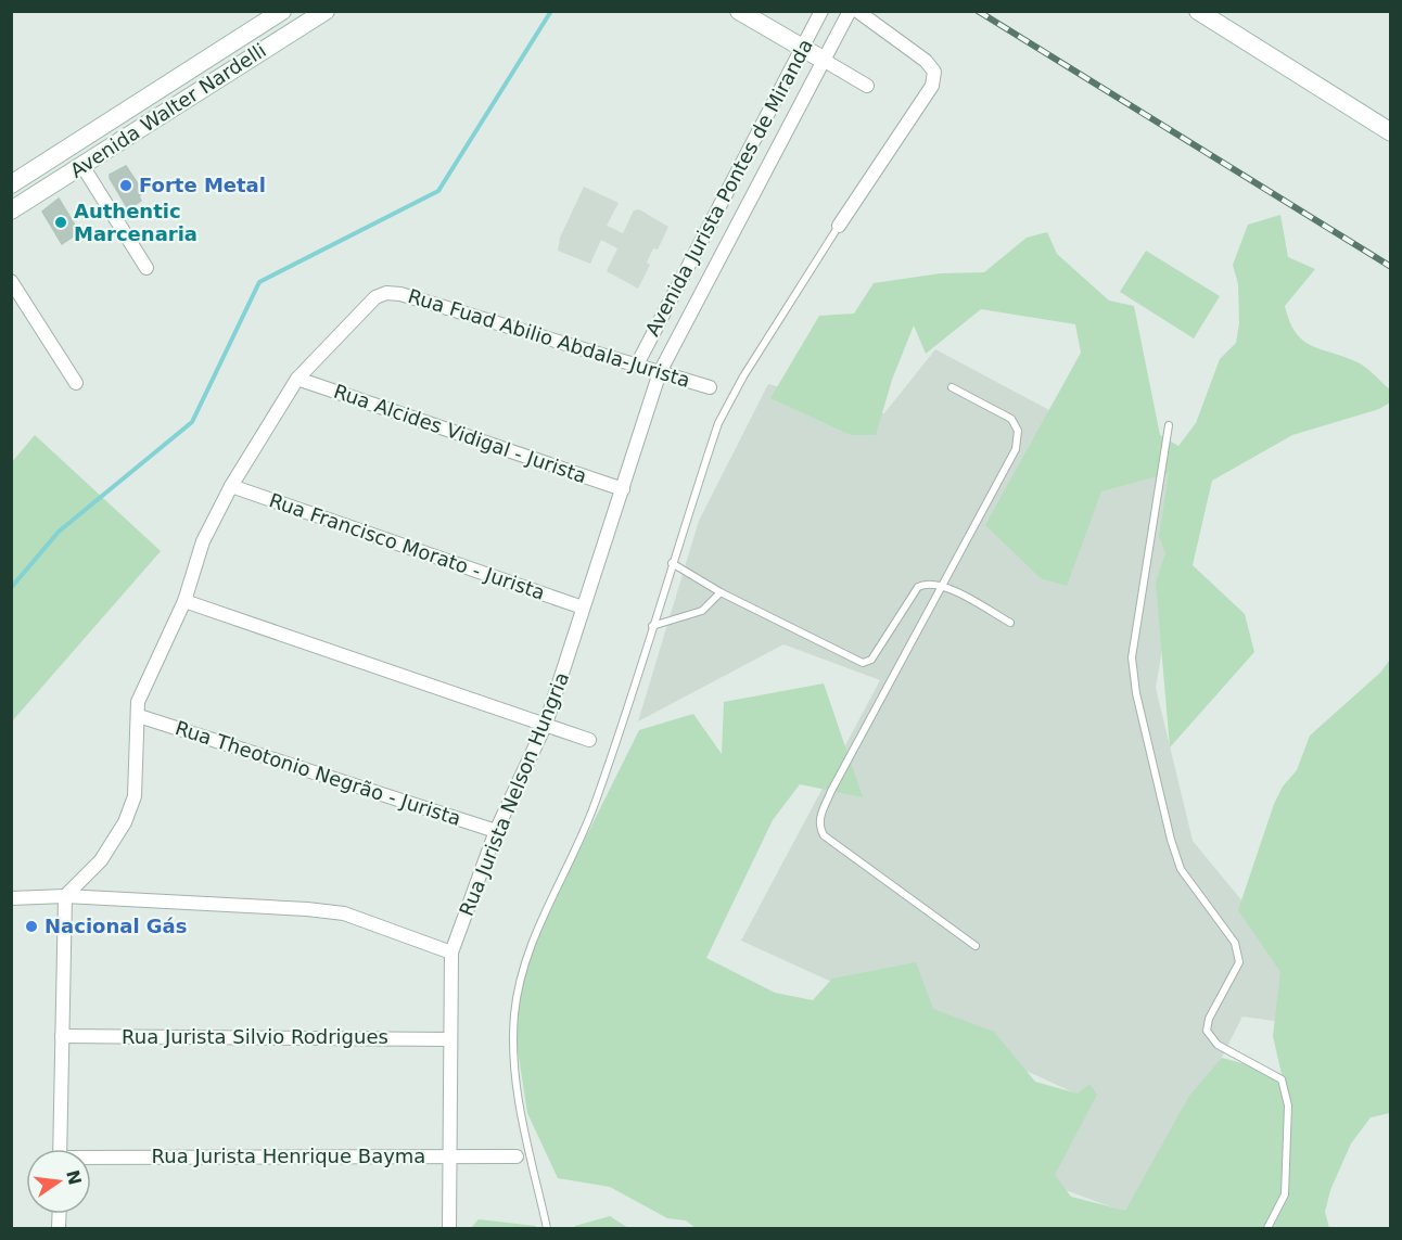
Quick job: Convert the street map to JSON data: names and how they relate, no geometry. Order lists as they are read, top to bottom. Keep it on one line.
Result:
{"streets":{"street":["Avenida Walter Nardelli","Avenida Jurista Pontes de Miranda","Rua Fuad Abilio Abdala-Jurista","Rua Alcides Vidigal - Jurista","Rua Francisco Morato - Jurista","Rua Theotonio Negrão - Jurista","Rua Jurista Nelson Hungria","Rua Jurista Silvio Rodrigues","Rua Jurista Henrique Bayma"]},"crossings":[["Avenida Jurista Pontes de Miranda","Rua Fuad Abilio Abdala-Jurista"],["Avenida Jurista Pontes de Miranda","Rua Jurista Nelson Hungria"],["Rua Fuad Abilio Abdala-Jurista","Rua Alcides Vidigal - Jurista"],["Rua Fuad Abilio Abdala-Jurista","Rua Jurista Nelson Hungria"],["Rua Alcides Vidigal - Jurista","Rua Jurista Nelson Hungria"],["Rua Francisco Morato - Jurista","Rua Jurista Nelson Hungria"],["Rua Theotonio Negrão - Jurista","Rua Jurista Nelson Hungria"],["Rua Jurista Nelson Hungria","Rua Jurista Silvio Rodrigues"],["Rua Jurista Nelson Hungria","Rua Jurista Henrique Bayma"]],"places":["Forte Metal","Authentic Marcenaria","Nacional Gás"],"north":"right"}
